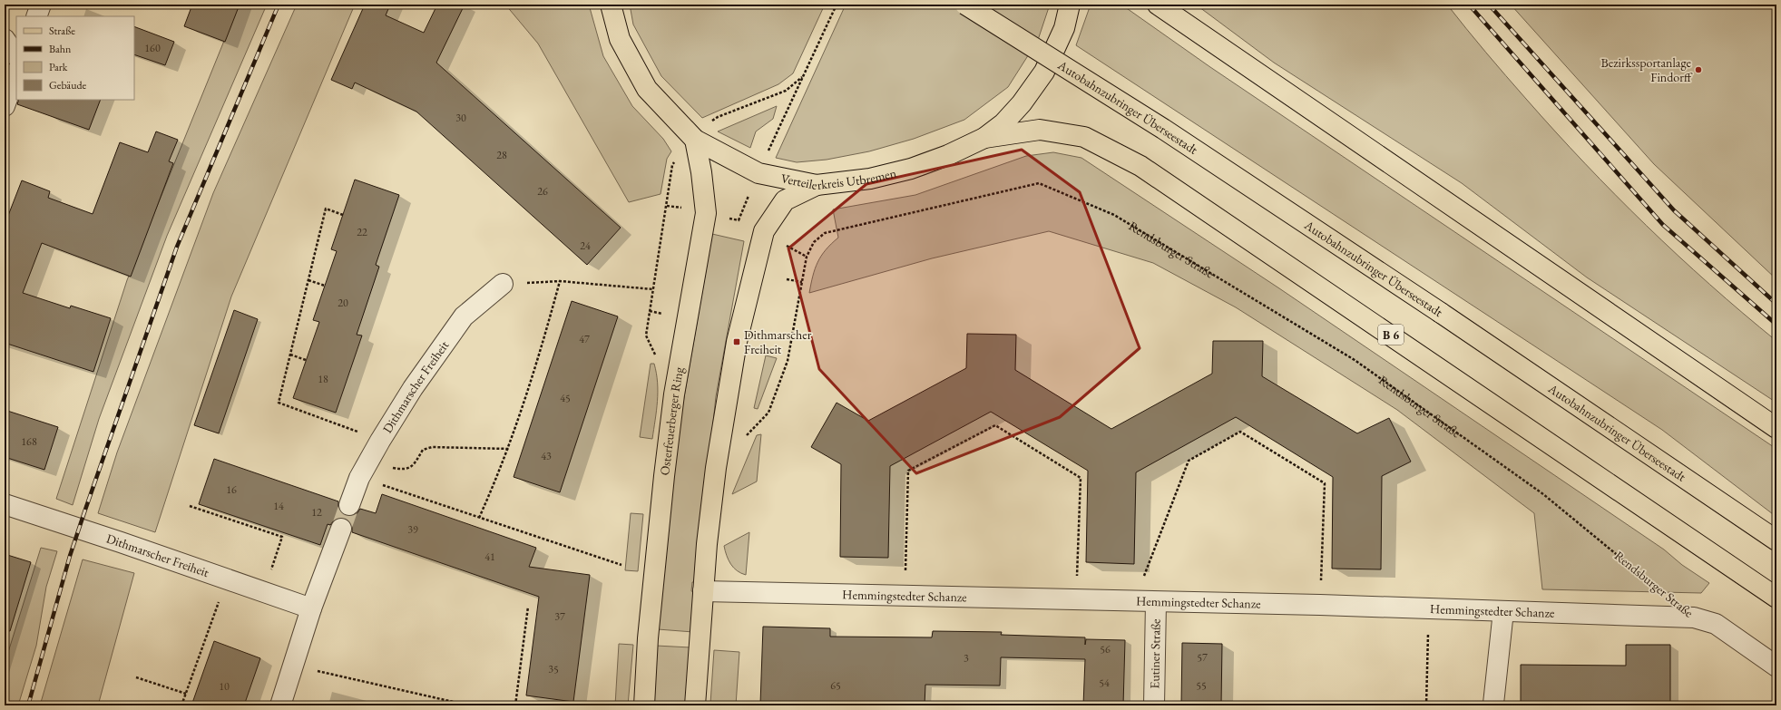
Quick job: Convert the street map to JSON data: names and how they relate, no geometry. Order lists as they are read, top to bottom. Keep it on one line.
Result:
{"streets":{"main road":["Autobahnzubringer Überseestadt","Verteilerkreis Utbremen","B 6","Osterfeuerberger Ring"],"street":["Rendsburger Straße","Dithmarscher Freiheit","Hemmingstedter Schanze","Eutiner Straße"]},"crossings":[["Verteilerkreis Utbremen","B 6"],["Verteilerkreis Utbremen","Osterfeuerberger Ring"],["Rendsburger Straße","Hemmingstedter Schanze"],["Hemmingstedter Schanze","Eutiner Straße"]],"places":{"other":["Bezirkssportanlage Findorff"],"transit":["Dithmarscher Freiheit"]},"house_numbers":["160","30","28","26","22","24","20","47","18","45","168","43","16","14","12","39","41","37","56","57","3","35","54","65","55","10"],"legend":["Straße","Bahn","Park","Gebäude"]}
